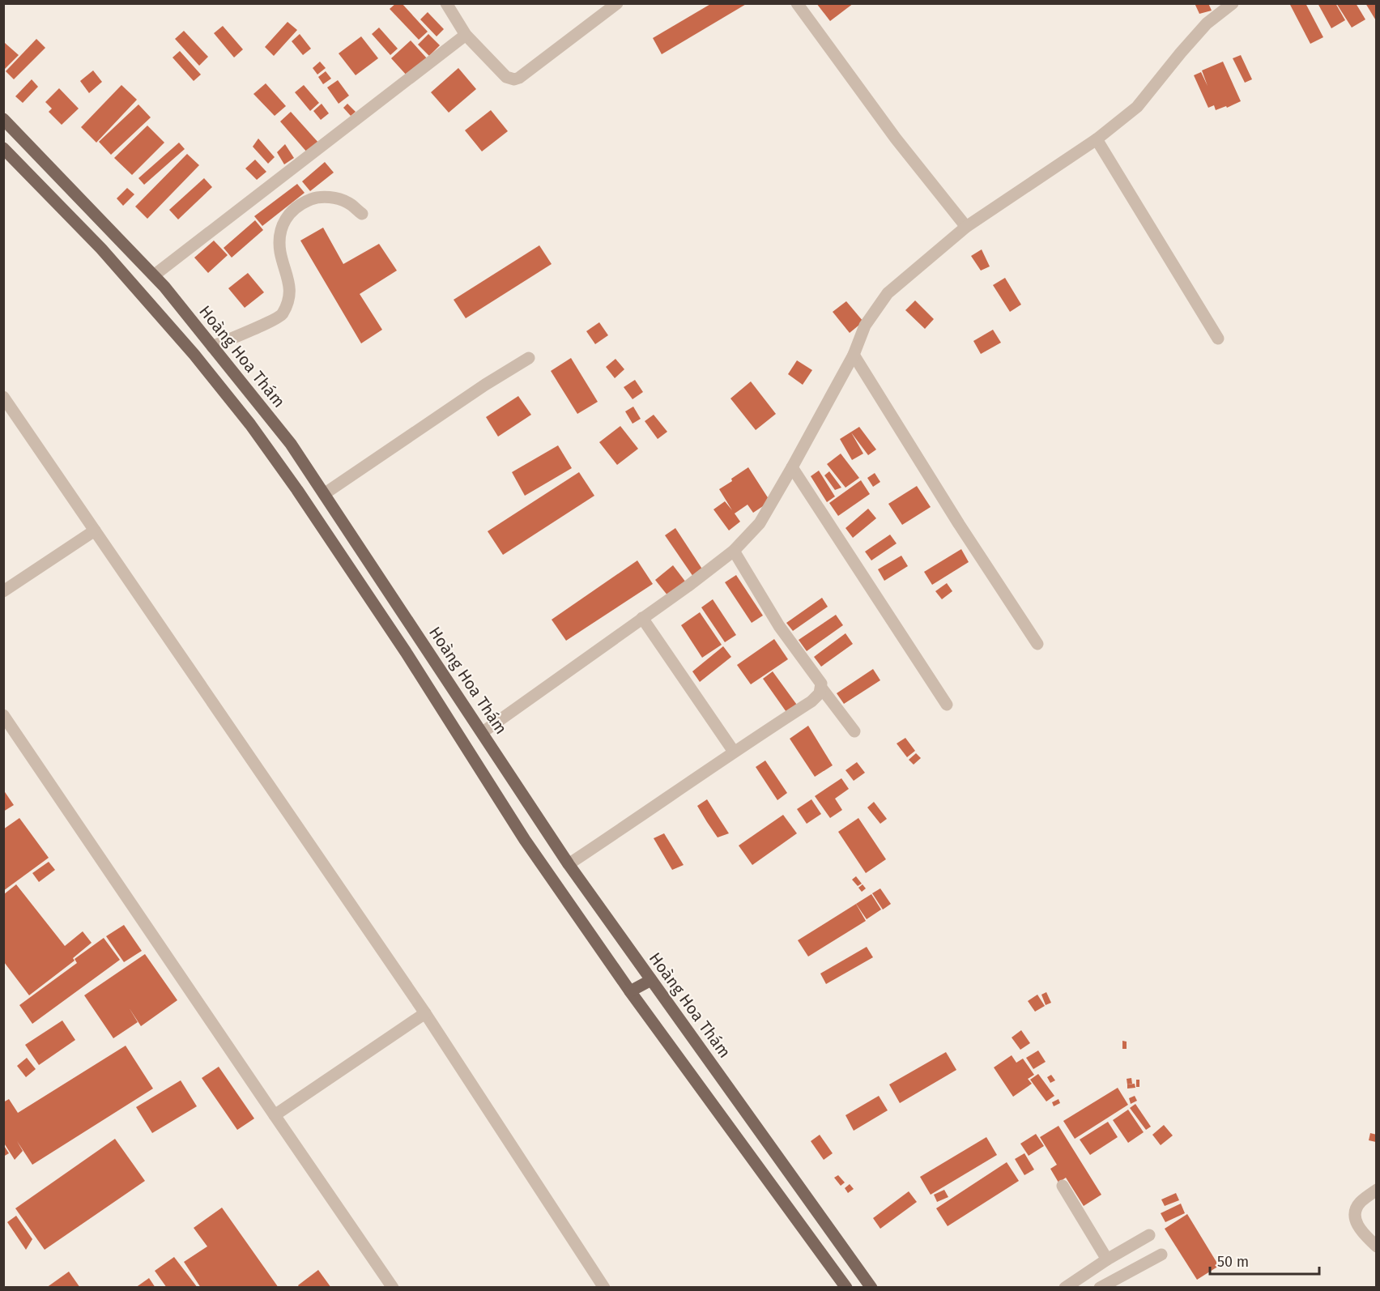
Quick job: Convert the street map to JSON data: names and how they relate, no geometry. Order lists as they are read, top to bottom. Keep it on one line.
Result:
{"streets":{"main road":["Hoàng Hoa Thám"]},"scale_bar":"50 m"}
